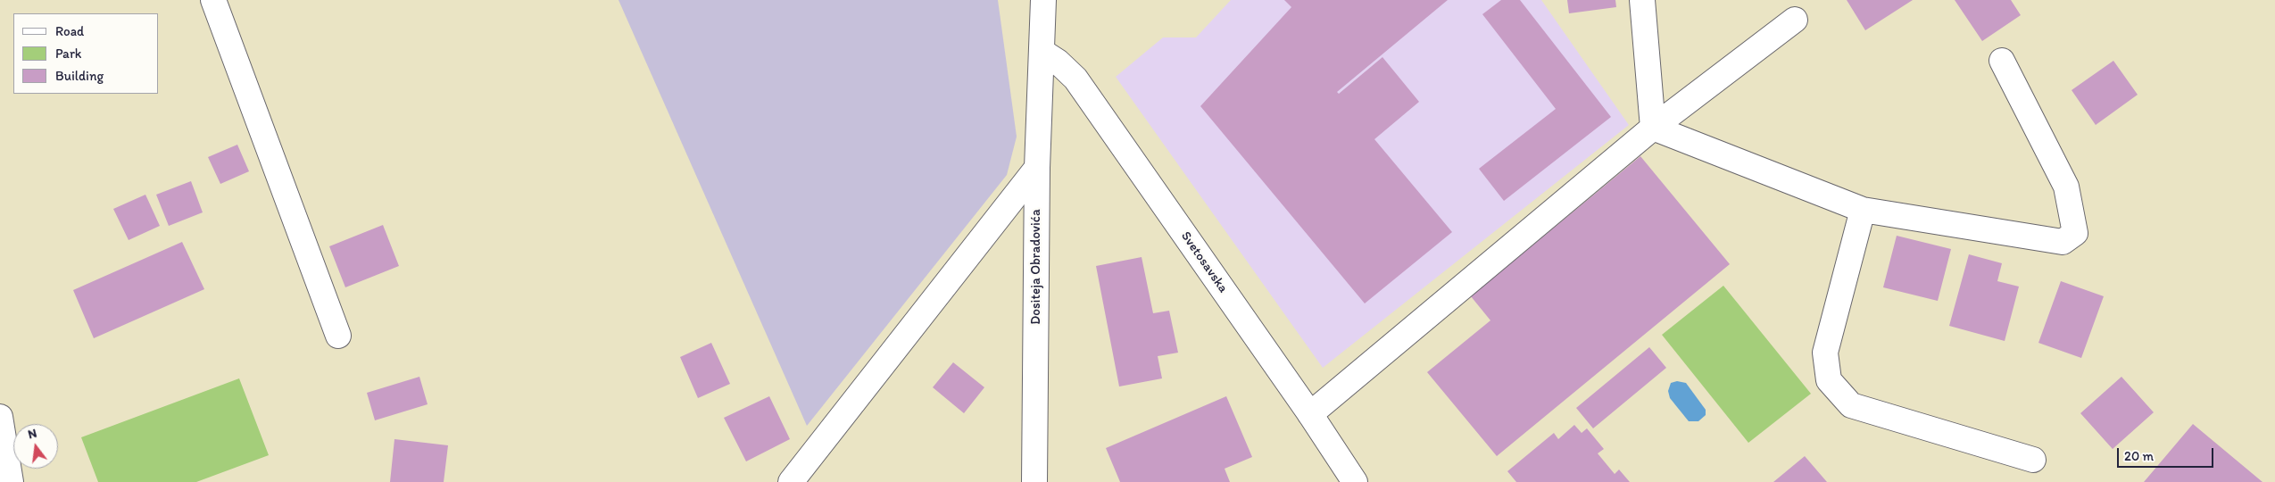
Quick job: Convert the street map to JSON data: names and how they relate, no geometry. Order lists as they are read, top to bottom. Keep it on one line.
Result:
{"streets":{"street":["Svetosavska","Dositeja Obradovića"]},"crossings":[["Svetosavska","Dositeja Obradovića"]],"legend":["Road","Park","Building"],"scale_bar":"20 m","north":"top"}
